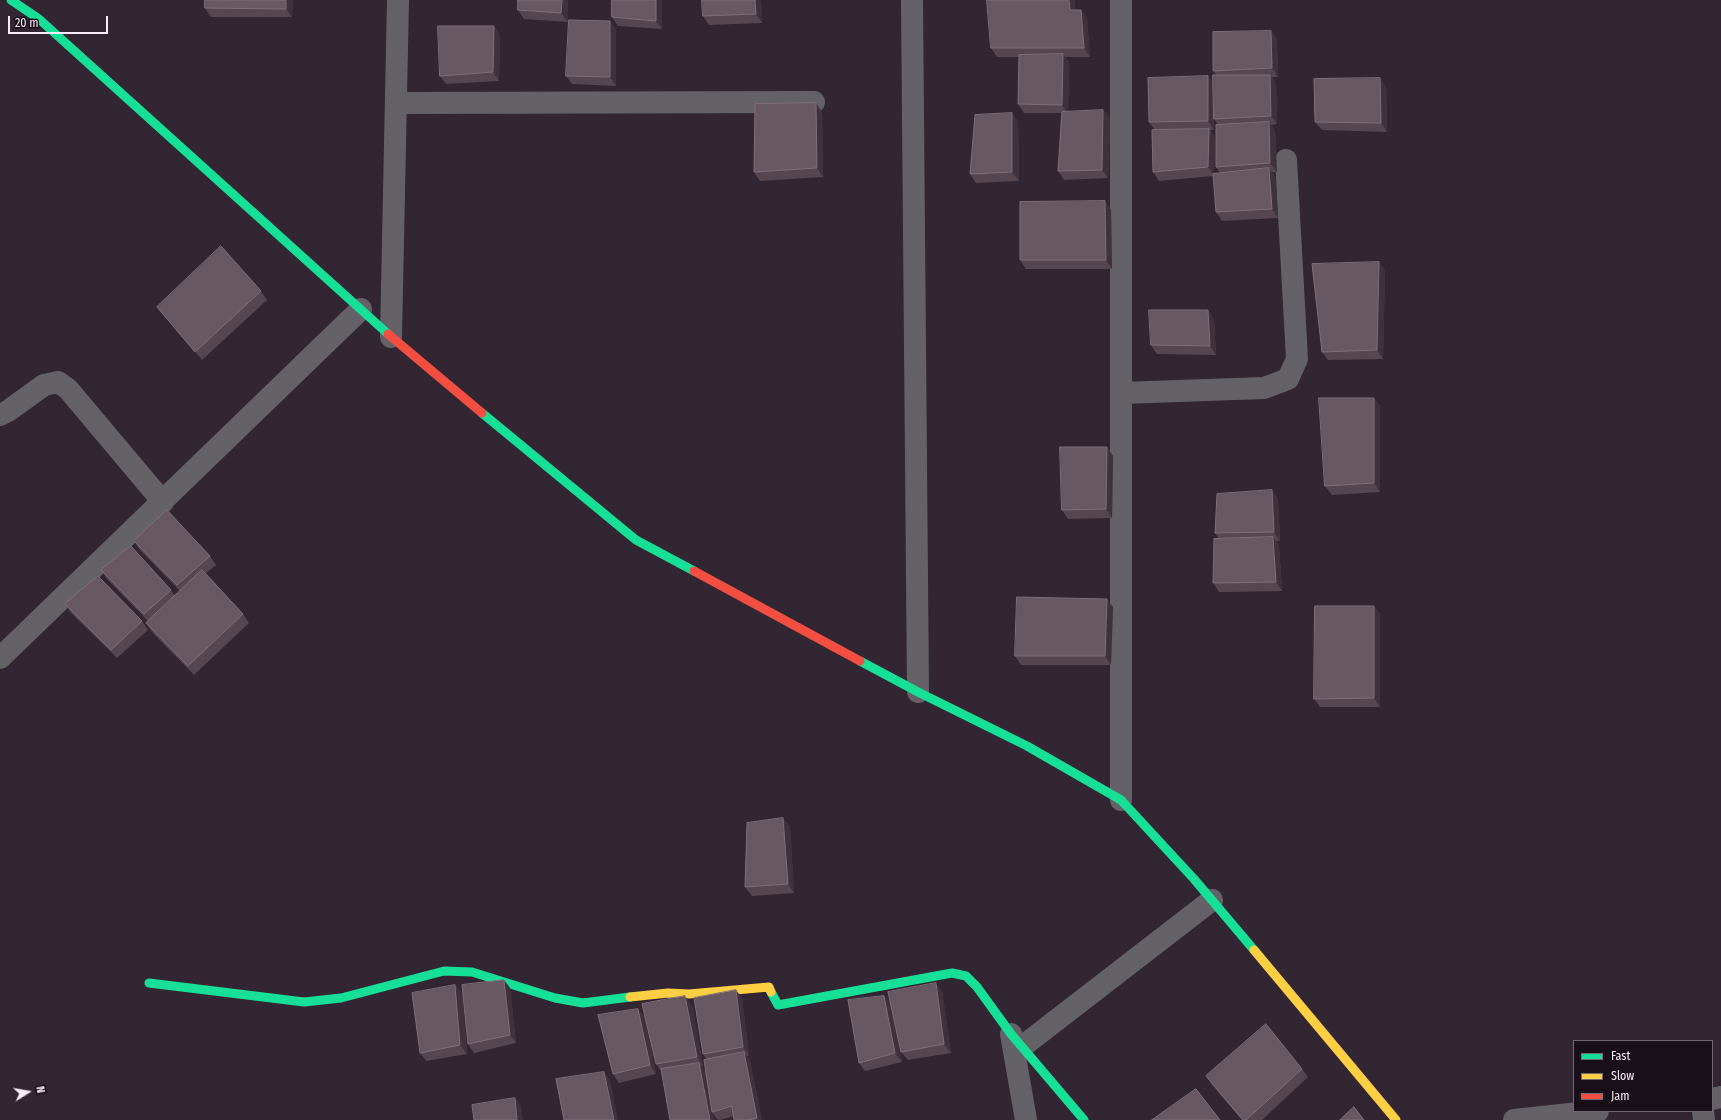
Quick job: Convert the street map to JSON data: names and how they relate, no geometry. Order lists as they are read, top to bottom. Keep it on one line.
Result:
{"legend":["Fast","Slow","Jam"],"scale_bar":"20 m","north":"right"}
